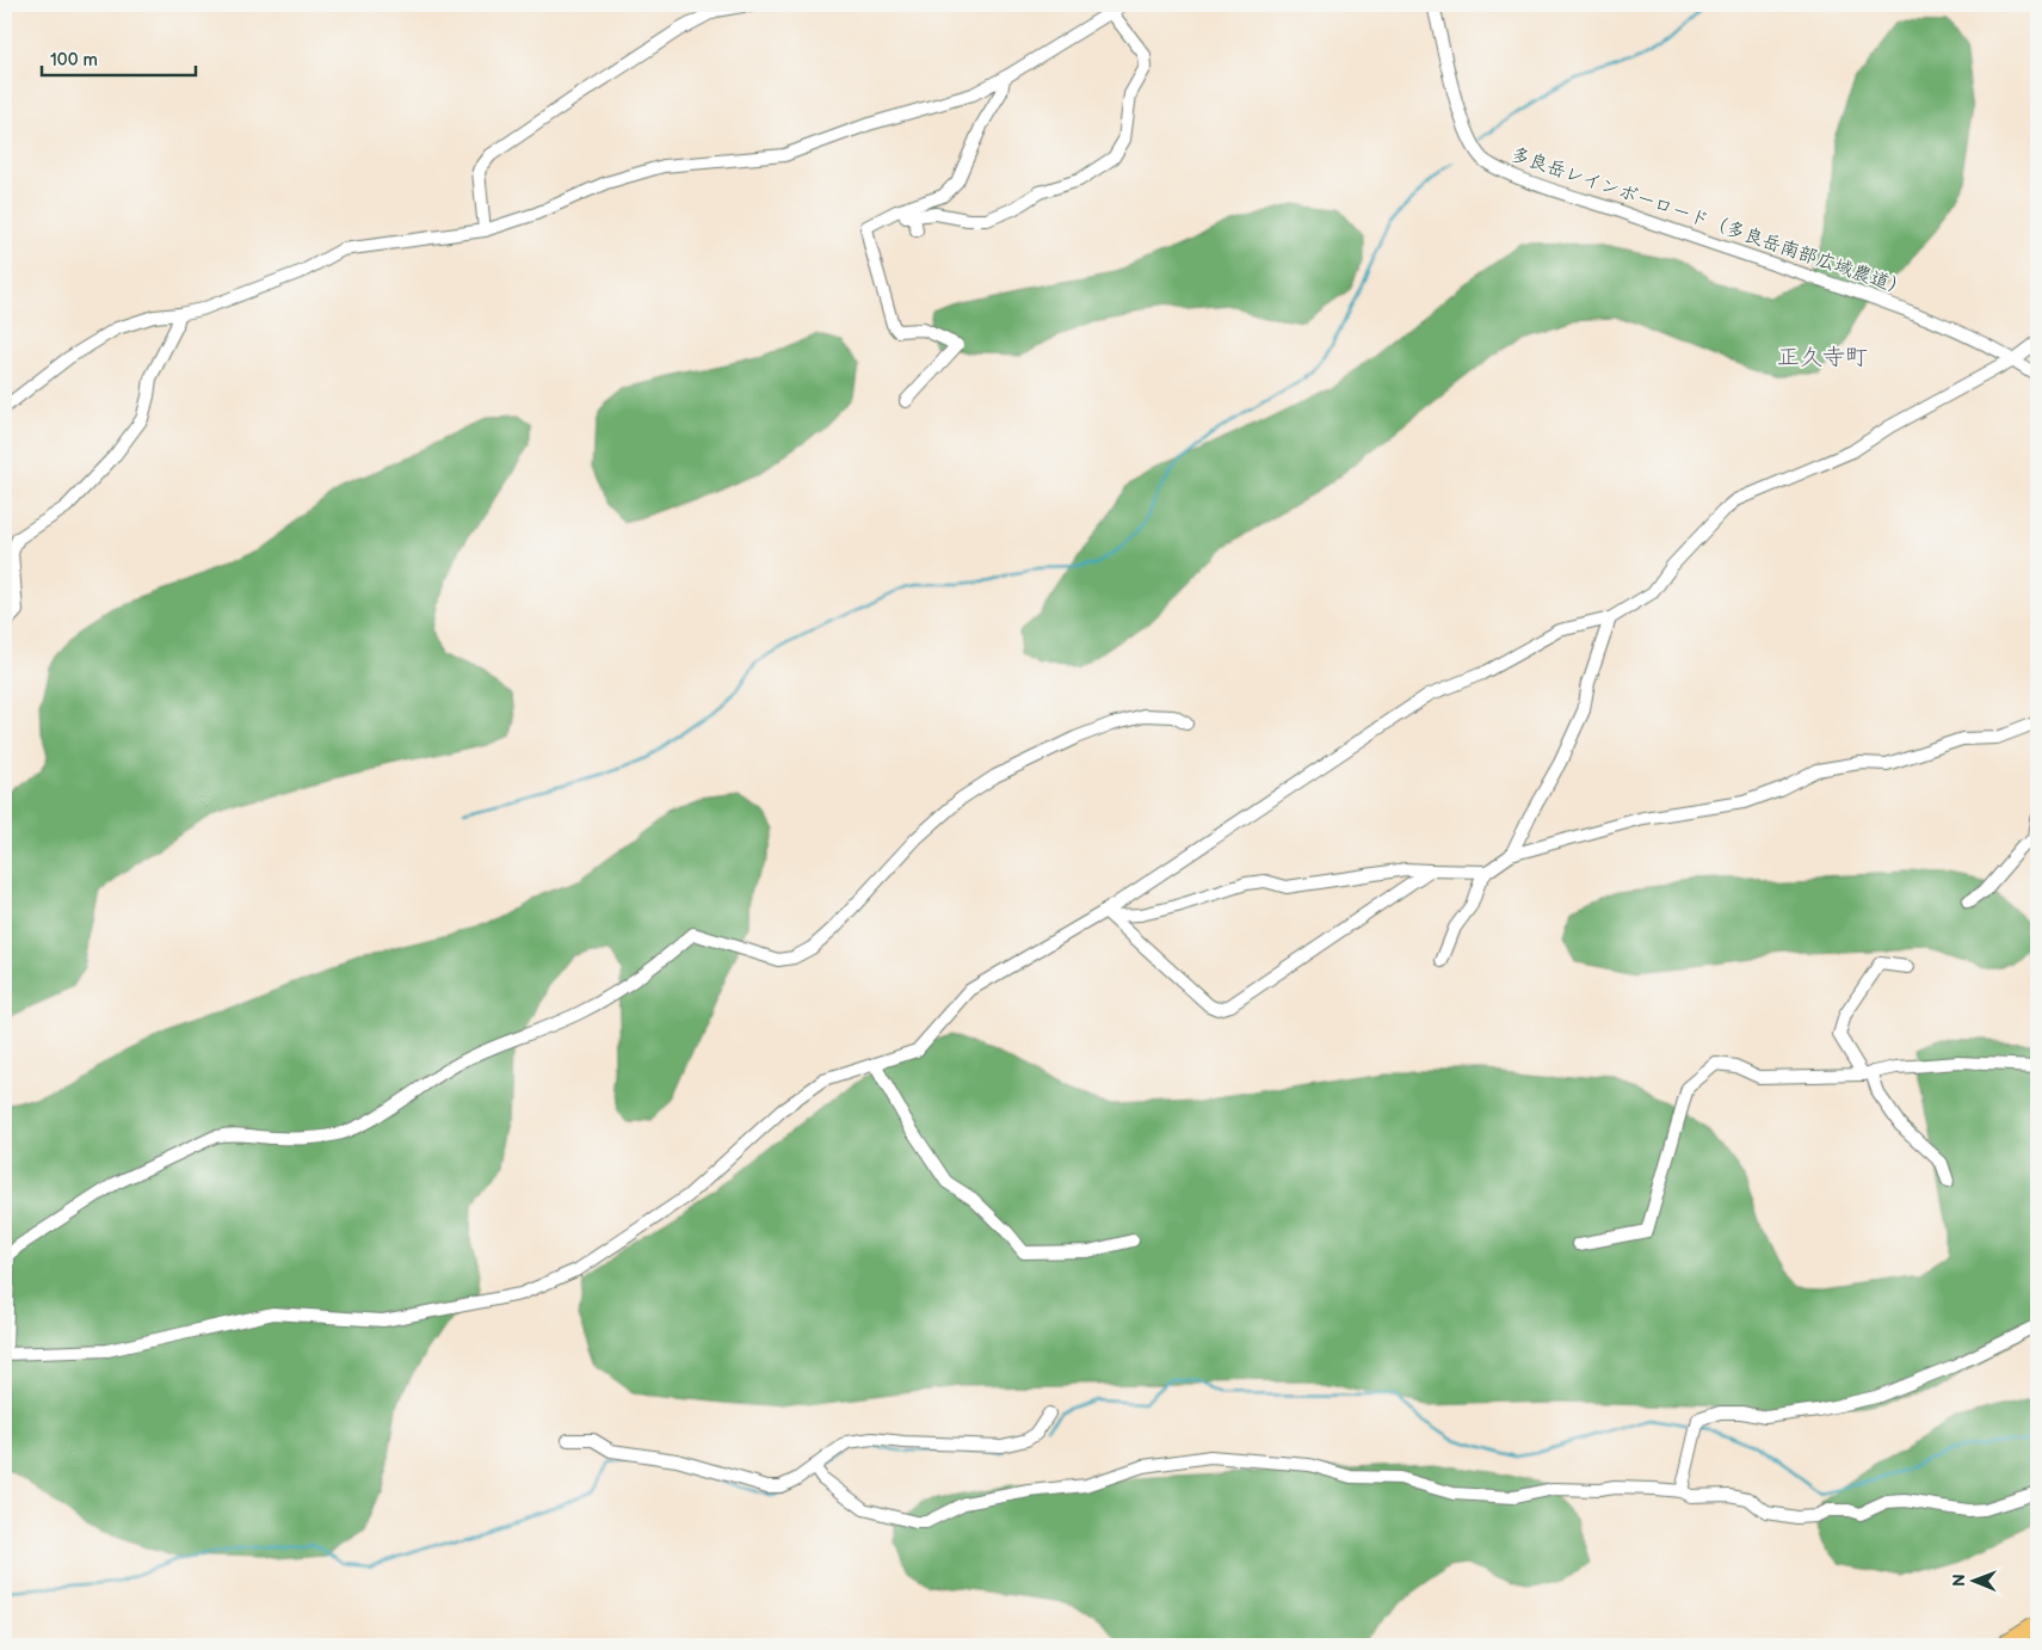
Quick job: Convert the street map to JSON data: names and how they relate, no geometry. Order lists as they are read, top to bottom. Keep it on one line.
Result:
{"streets":{"street":["多良岳レインボーロード（多良岳南部広域農道）"]},"districts":["正久寺町"],"scale_bar":"100 m","north":"left"}
